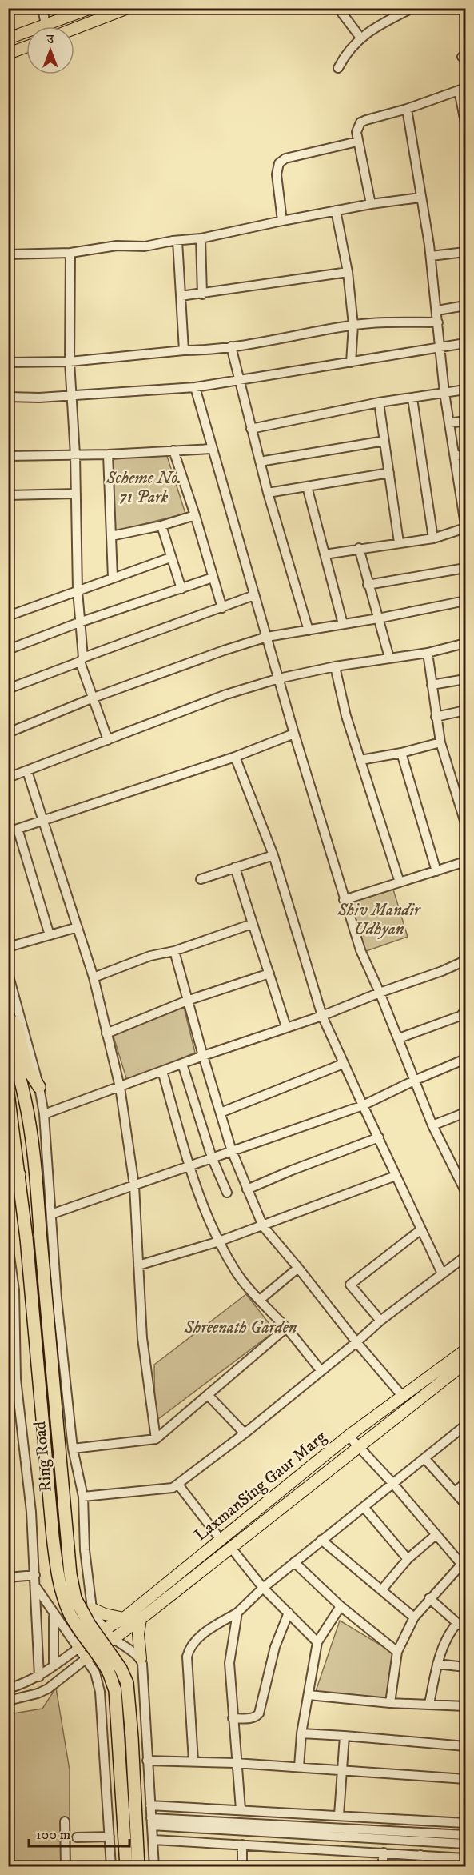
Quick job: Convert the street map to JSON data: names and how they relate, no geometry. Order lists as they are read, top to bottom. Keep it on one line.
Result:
{"streets":{"highway":["Ring Road"],"main road":["LaxmanSing Gaur Marg"]},"parks":["Scheme No. 71 Park","Shiv Mandir Udhyan","Shreenath Garden"],"scale_bar":"100 m","north":"top"}
